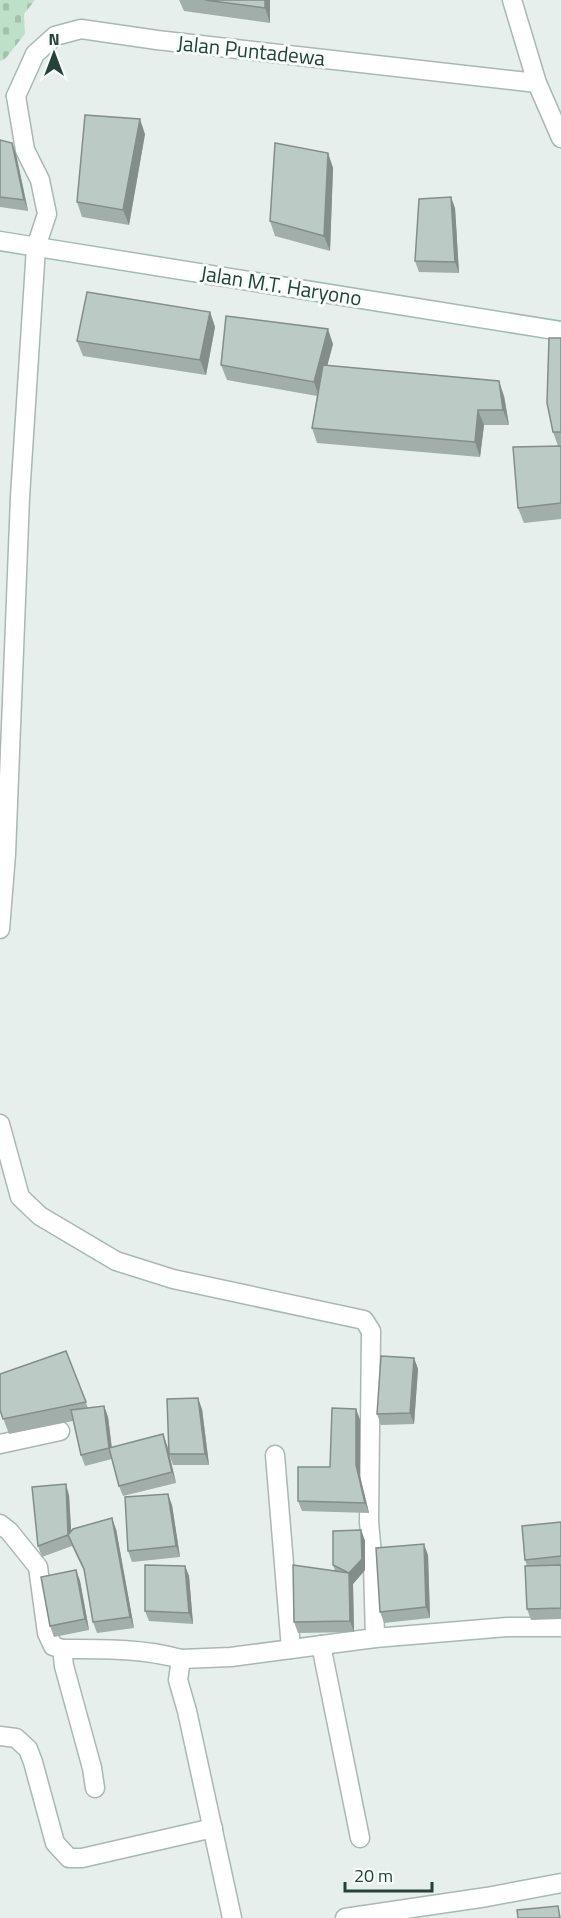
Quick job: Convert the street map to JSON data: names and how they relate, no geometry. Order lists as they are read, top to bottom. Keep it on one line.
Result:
{"streets":{"street":["Jalan Puntadewa","Jalan M.T. Haryono"]},"scale_bar":"20 m","north":"top"}
